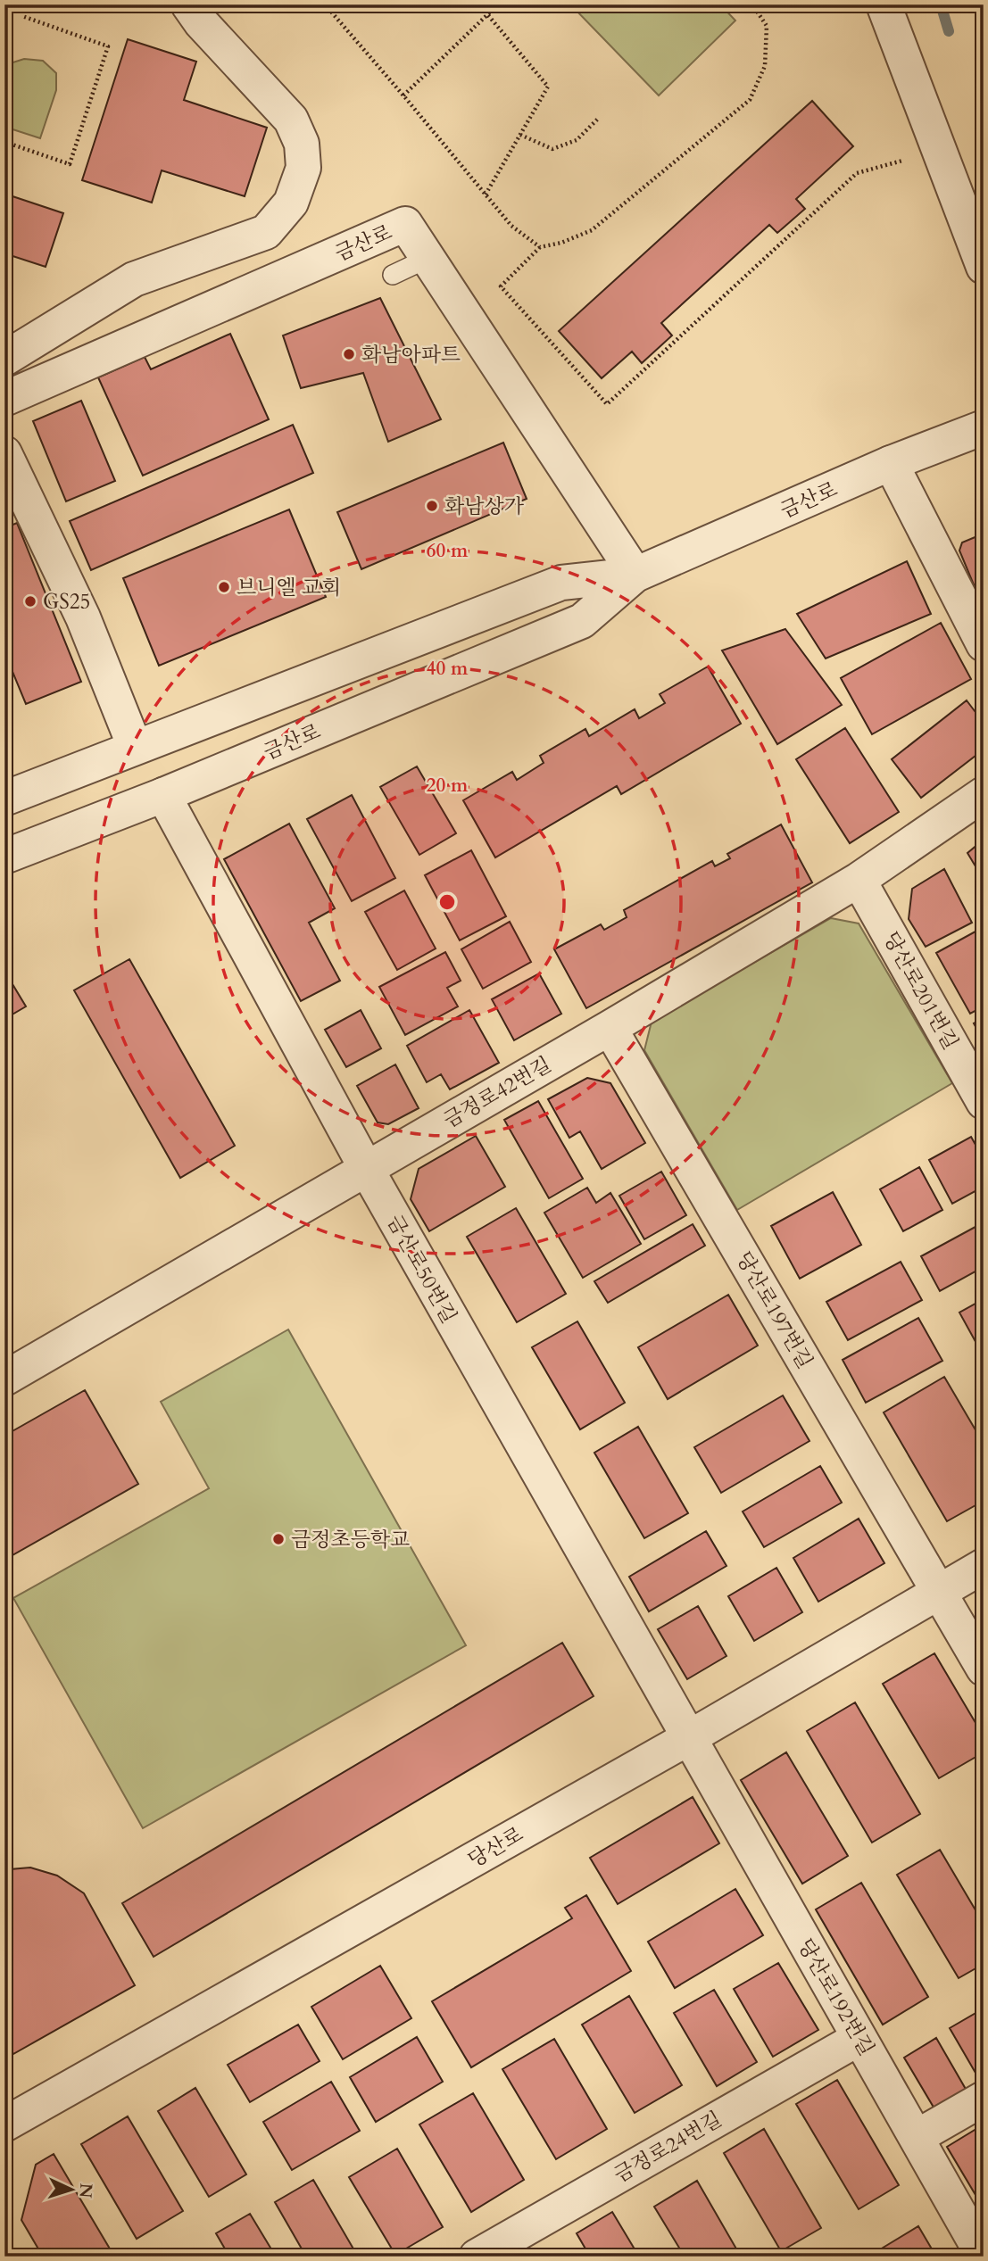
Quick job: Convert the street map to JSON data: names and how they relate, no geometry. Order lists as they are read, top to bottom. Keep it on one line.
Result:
{"streets":{"street":["금산로","당산로201번길","금정로42번길","금산로50번길","당산로197번길","당산로","당산로192번길","금정로24번길"]},"crossings":[["금산로","금산로50번길"],["당산로201번길","금정로42번길"],["금정로42번길","금산로50번길"],["금정로42번길","당산로197번길"],["금산로50번길","당산로"],["금산로50번길","당산로192번길"],["당산로197번길","당산로"],["당산로","당산로192번길"],["당산로192번길","금정로24번길"]],"places":["화남아파트","화남상가","브니엘 교회","GS25","금정초등학교"],"north":"right","rings":["60 m","40 m","20 m"]}
